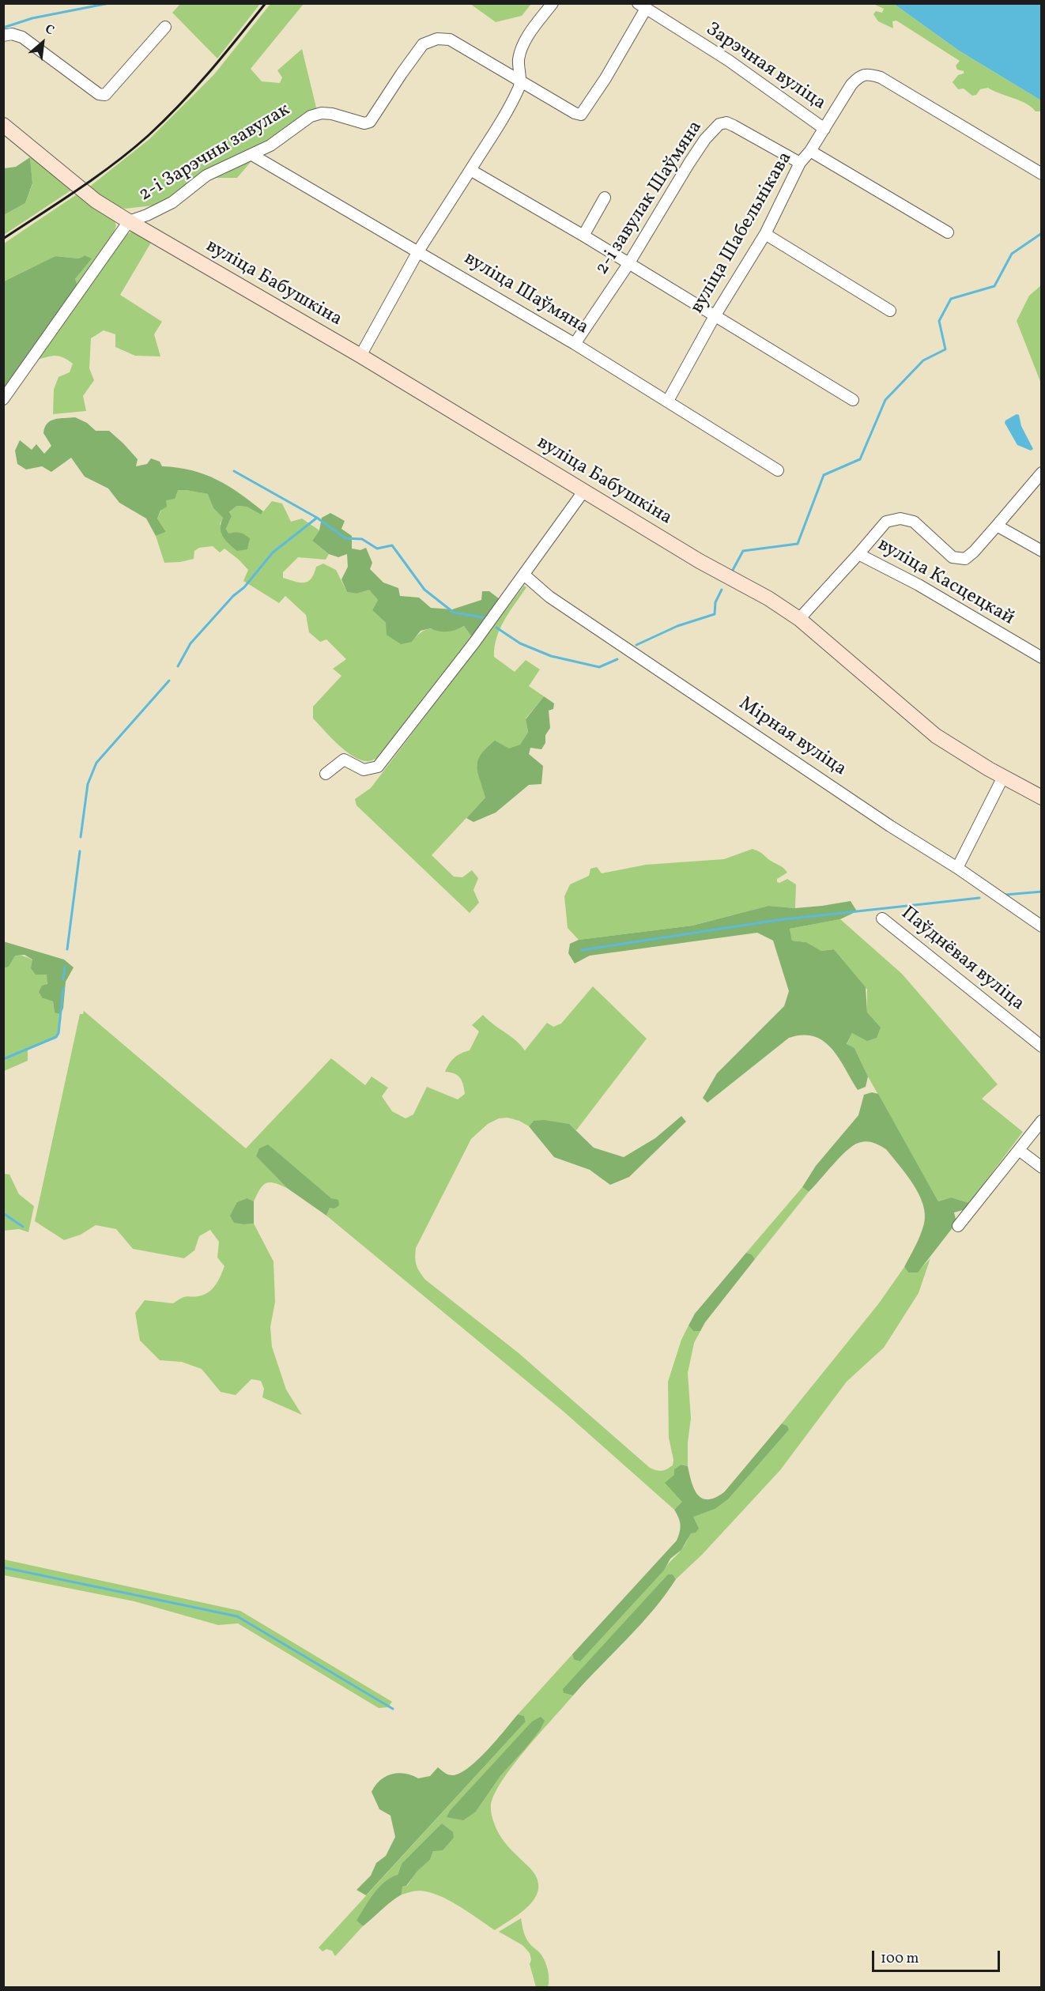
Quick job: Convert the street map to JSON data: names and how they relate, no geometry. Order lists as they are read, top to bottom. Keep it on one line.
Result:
{"streets":{"street":["Зарэчная вуліца","2-і Зарэчны завулак","2-і завулак Шаўмяна","вуліца Шабельнікава","вуліца Бабушкіна","вуліца Шаўмяна","вуліца Касцецкай","Мірная вуліца","Паўднёвая вуліца"]},"crossings":[["Зарэчная вуліца","вуліца Шабельнікава"],["2-і Зарэчны завулак","вуліца Бабушкіна"],["2-і Зарэчны завулак","вуліца Шаўмяна"],["2-і завулак Шаўмяна","вуліца Шабельнікава"],["2-і завулак Шаўмяна","вуліца Шаўмяна"],["вуліца Шабельнікава","вуліца Шаўмяна"],["вуліца Бабушкіна","вуліца Касцецкай"]],"scale_bar":"100 m","north":"top right"}
